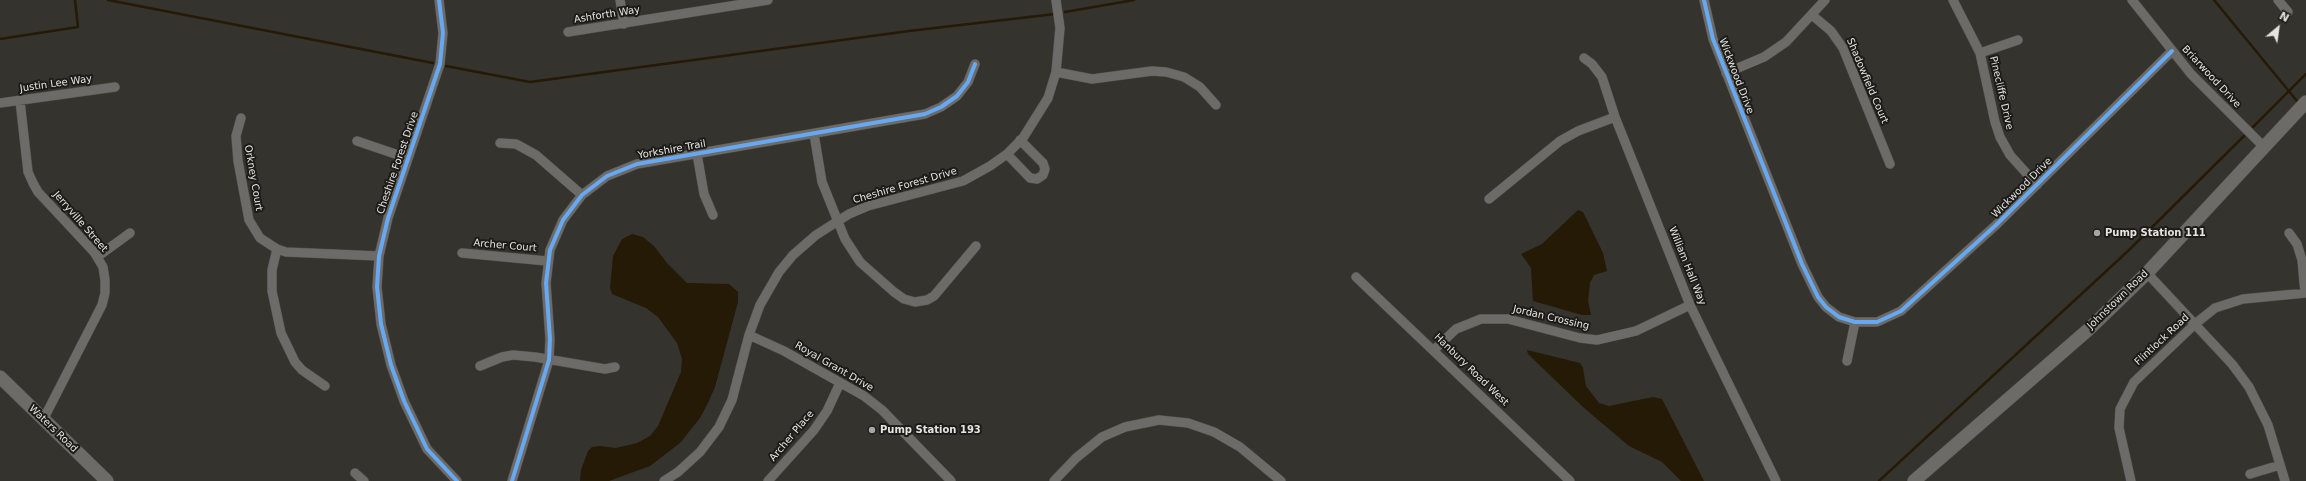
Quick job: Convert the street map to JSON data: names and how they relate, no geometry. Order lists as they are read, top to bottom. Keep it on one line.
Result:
{"streets":{"main road":["Johnstown Road","Waters Road"],"street":["Ashforth Way","Wickwood Drive","Briarwood Drive","Shadowfield Court","Justin Lee Way","Pinecliffe Drive","Yorkshire Trail","Cheshire Forest Drive","Orkney Court","Jerryville Street","Archer Court","William Hall Way","Jordan Crossing","Flintlock Road","Royal Grant Drive","Hanbury Road West","Archer Place"]},"crossings":[["Wickwood Drive","Briarwood Drive"],["Wickwood Drive","Pinecliffe Drive"],["Briarwood Drive","Johnstown Road"],["Justin Lee Way","Jerryville Street"],["Yorkshire Trail","Archer Court"],["Cheshire Forest Drive","Orkney Court"],["Cheshire Forest Drive","Royal Grant Drive"],["Jerryville Street","Waters Road"],["William Hall Way","Jordan Crossing"],["Jordan Crossing","Hanbury Road West"],["Royal Grant Drive","Archer Place"]],"places":["Pump Station 111","Pump Station 193"],"north":"top right"}
